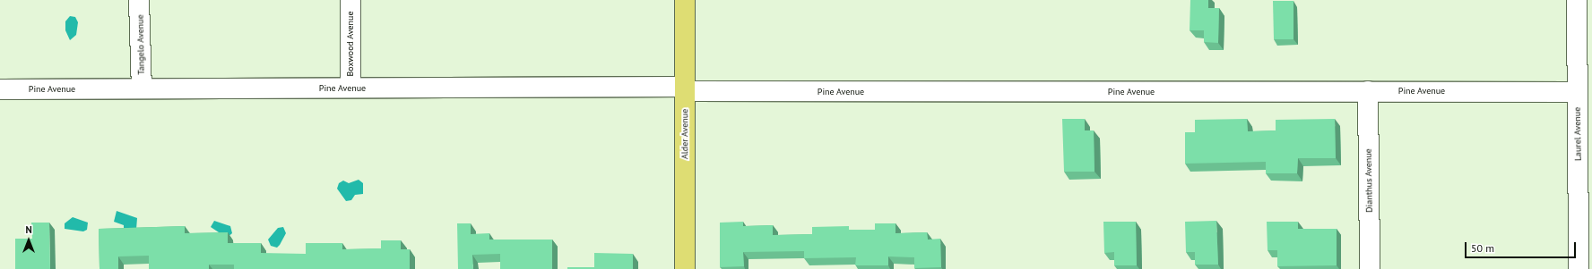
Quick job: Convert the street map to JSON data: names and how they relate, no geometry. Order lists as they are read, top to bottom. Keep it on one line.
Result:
{"streets":{"main road":["Alder Avenue"],"street":["Boxwood Avenue","Tangelo Avenue","Pine Avenue","Laurel Avenue","Dianthus Avenue"]},"crossings":[["Boxwood Avenue","Pine Avenue"],["Tangelo Avenue","Pine Avenue"],["Pine Avenue","Alder Avenue"],["Pine Avenue","Laurel Avenue"],["Pine Avenue","Dianthus Avenue"]],"scale_bar":"50 m","north":"top"}
